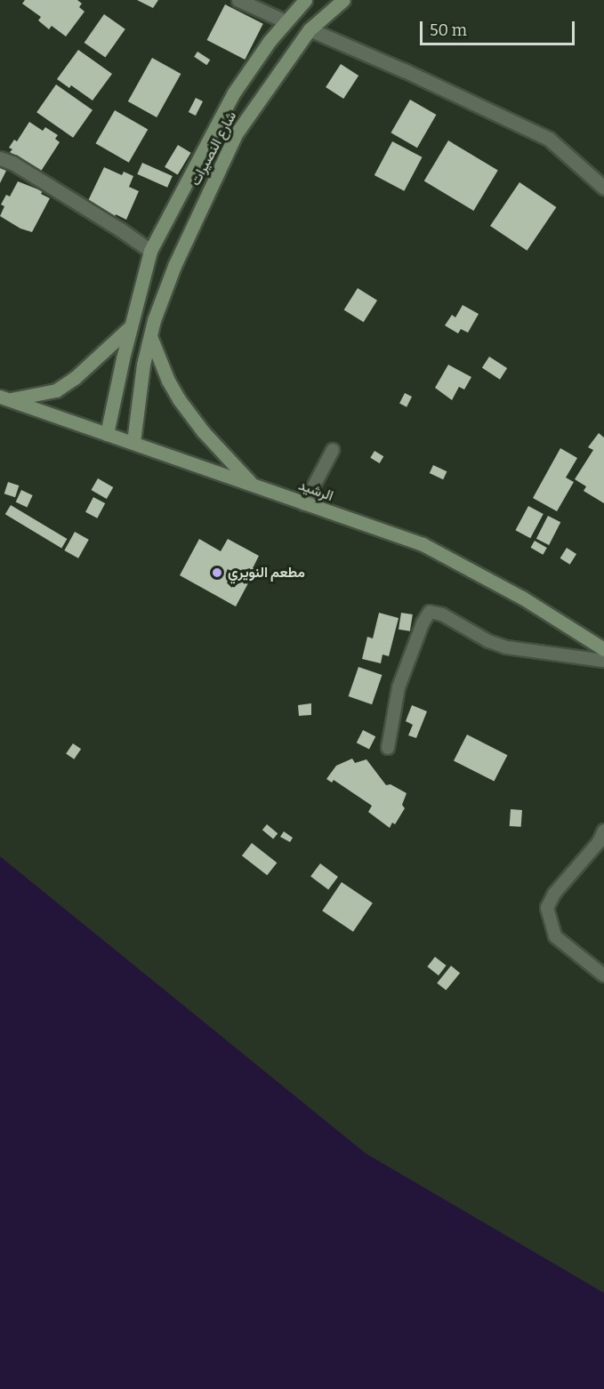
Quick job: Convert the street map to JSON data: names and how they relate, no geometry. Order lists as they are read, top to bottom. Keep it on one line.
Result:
{"streets":{"main road":["شارع النصيرات","الرشيد"]},"crossings":[["شارع النصيرات","الرشيد"]],"places":["مطعم النويري"],"scale_bar":"50 m"}
